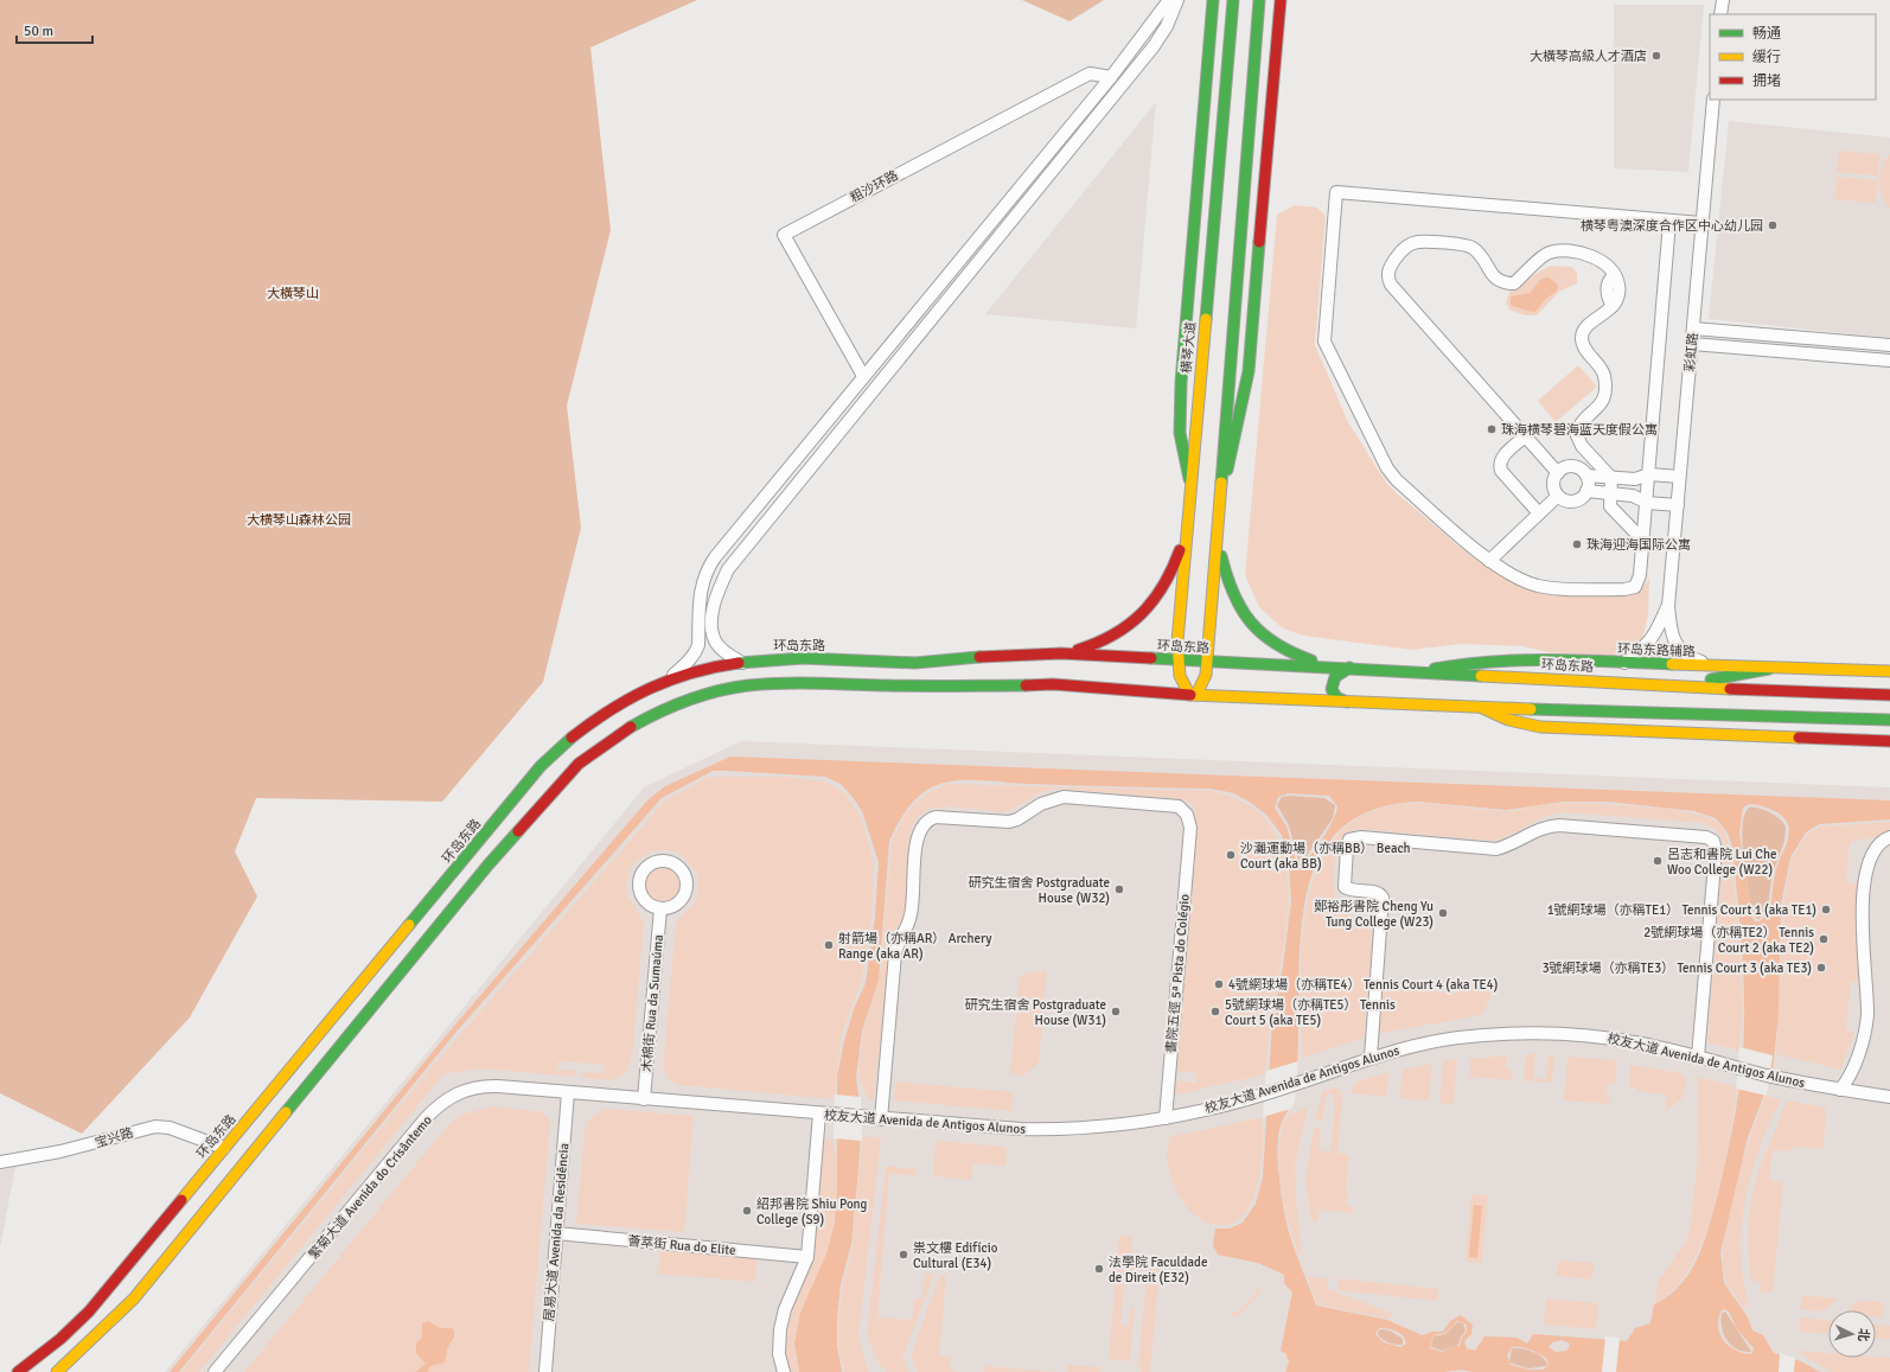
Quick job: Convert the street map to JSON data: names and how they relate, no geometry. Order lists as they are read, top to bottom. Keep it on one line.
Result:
{"streets":{"main road":["横琴大道","环岛东路","环岛东路辅路"],"street":["粗沙环路","彩虹路","書院五徑 5ª Pista do Colégio","木棉街 Rua da Sumaúma","校友大道 Avenida de Antigos Alunos","宝兴路","繁菊大道 Avenida do Crisântemo","居易大道 Avenida da Residência","薈萃街 Rua do Elite"]},"crossings":[["横琴大道","环岛东路"],["环岛东路","环岛东路辅路"],["环岛东路","宝兴路"],["書院五徑 5ª Pista do Colégio","校友大道 Avenida de Antigos Alunos"],["木棉街 Rua da Sumaúma","校友大道 Avenida de Antigos Alunos"],["校友大道 Avenida de Antigos Alunos","繁菊大道 Avenida do Crisântemo"],["校友大道 Avenida de Antigos Alunos","居易大道 Avenida da Residência"],["繁菊大道 Avenida do Crisântemo","居易大道 Avenida da Residência"],["居易大道 Avenida da Residência","薈萃街 Rua do Elite"]],"parks":["大橫琴山","大横琴山森林公园"],"places":["大橫琴高級人才酒店","横琴粤澳深度合作区中心幼儿园","珠海横琴碧海蓝天度假公寓","珠海迎海国际公寓","沙灘運動場（亦稱BB） Beach Court (aka BB)","呂志和書院 Lui Che Woo College (W22)","研究生宿舍 Postgraduate House (W32)","1號網球場（亦稱TE1） Tennis Court 1 (aka TE1)","鄭裕彤書院 Cheng Yu Tung College (W23)","2號網球場（亦稱TE2） Tennis Court 2 (aka TE2)","射箭場（亦稱AR） Archery Range (aka AR)","3號網球場（亦稱TE3） Tennis Court 3 (aka TE3)","4號網球場（亦稱TE4） Tennis Court 4 (aka TE4)","研究生宿舍 Postgraduate House (W31)","5號網球場（亦稱TE5） Tennis Court 5 (aka TE5)","紹邦書院 Shiu Pong College (S9)","祟文樓 Edifício Cultural (E34)","法學院 Faculdade de Direit (E32)"],"legend":["畅通","缓行","拥堵"],"scale_bar":"50 m","north":"right"}
